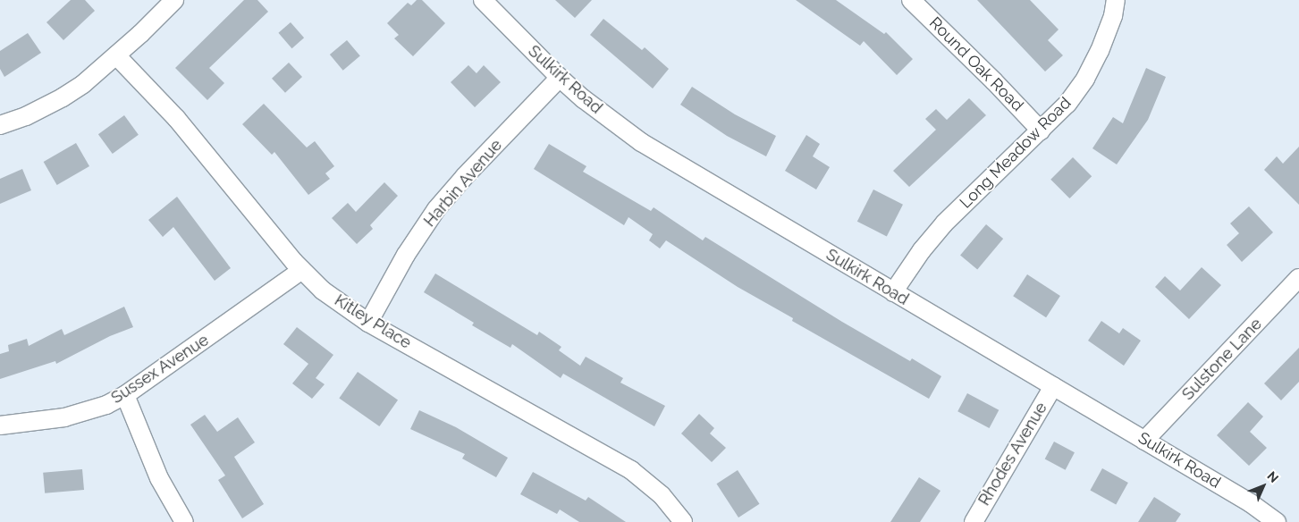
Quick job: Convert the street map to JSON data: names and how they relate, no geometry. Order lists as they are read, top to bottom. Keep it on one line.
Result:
{"streets":{"street":["Round Oak Road","Sulkirk Road","Long Meadow Road","Harbin Avenue","Kitley Place","Sulstone Lane","Sussex Avenue","Rhodes Avenue"]},"crossings":[["Round Oak Road","Long Meadow Road"],["Sulkirk Road","Long Meadow Road"],["Sulkirk Road","Harbin Avenue"],["Sulkirk Road","Sulstone Lane"],["Sulkirk Road","Rhodes Avenue"],["Harbin Avenue","Kitley Place"],["Kitley Place","Sussex Avenue"]],"north":"top right"}
